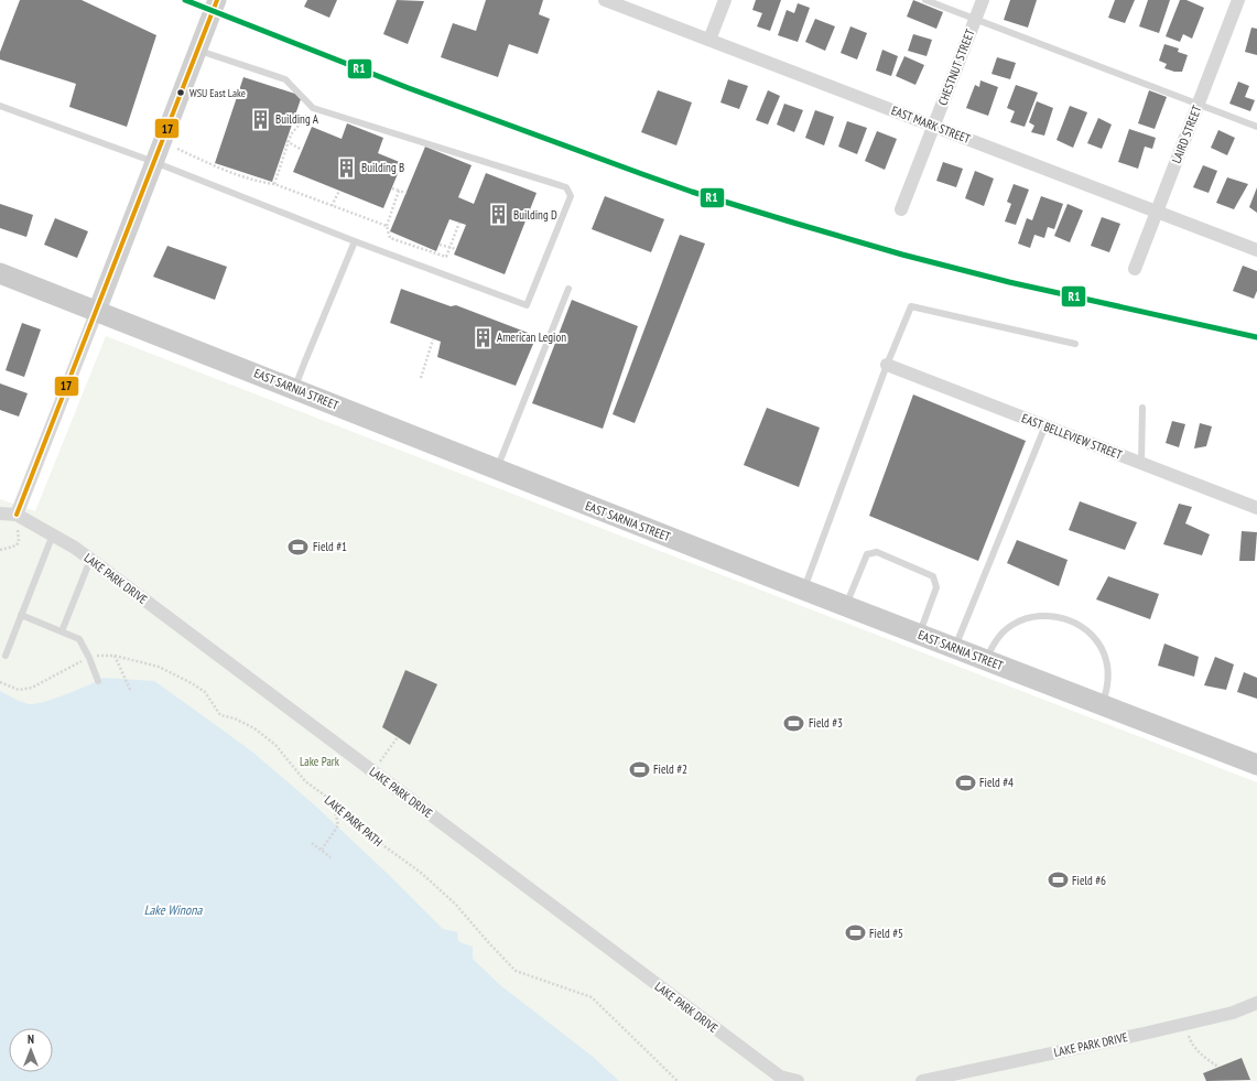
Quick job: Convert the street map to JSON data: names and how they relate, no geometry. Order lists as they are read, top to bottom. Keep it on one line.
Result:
{"streets":{"main road":["EAST SARNIA STREET"],"street":["CHESTNUT STREET","EAST MARK STREET","LAIRD STREET","EAST BELLEVIEW STREET","LAKE PARK DRIVE"],"path":["LAKE PARK PATH"]},"crossings":[["CHESTNUT STREET","EAST MARK STREET"],["EAST MARK STREET","LAIRD STREET"]],"water":["Lake Winona"],"parks":["Lake Park"],"places":{"other":["WSU East Lake"],"building":["Building A","Building B","Building D","American Legion"],"sports":["Field #1","Field #3","Field #2","Field #4","Field #6","Field #5"]},"lines":["transit line R1","transit line 17"],"north":"top"}
